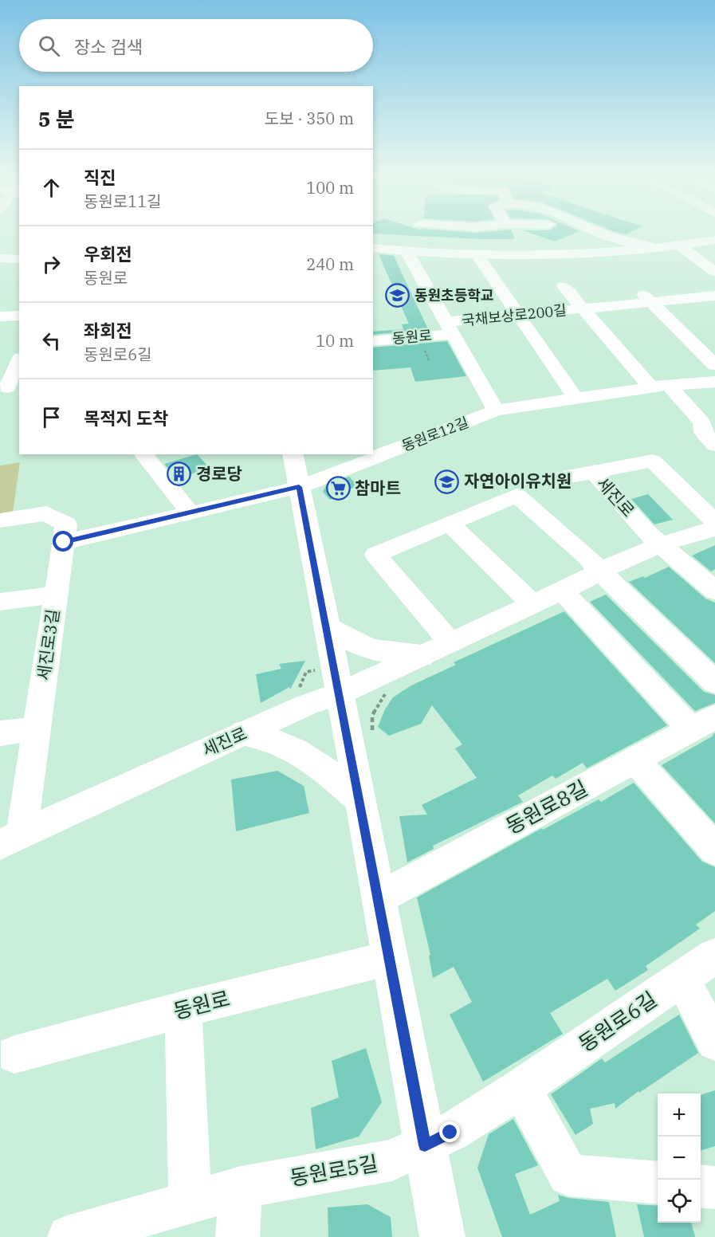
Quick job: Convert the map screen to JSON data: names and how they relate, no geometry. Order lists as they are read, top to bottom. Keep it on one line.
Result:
{"streets":{"street":["국채보상로200길","동원로","동원로12길","세진로","세진로3길","동원로8길","동원로6길","동원로5길"]},"crossings":[["국채보상로200길","동원로"],["국채보상로200길","동원로12길"],["동원로12길","세진로3길"],["세진로","세진로3길"],["동원로6길","동원로5길"]],"places":{"school or university":["동원초등학교","자연아이유치원"],"building":["경로당"],"supermarket":["참마트"]},"page":{"search":"장소 검색","heading":["5 분","도보 · 350 m"],"list":[["직진","동원로11길","100 m"],["우회전","동원로","240 m"],["좌회전","동원로6길","10 m"],"목적지 도착"],"map_buttons":["+","−"]}}
